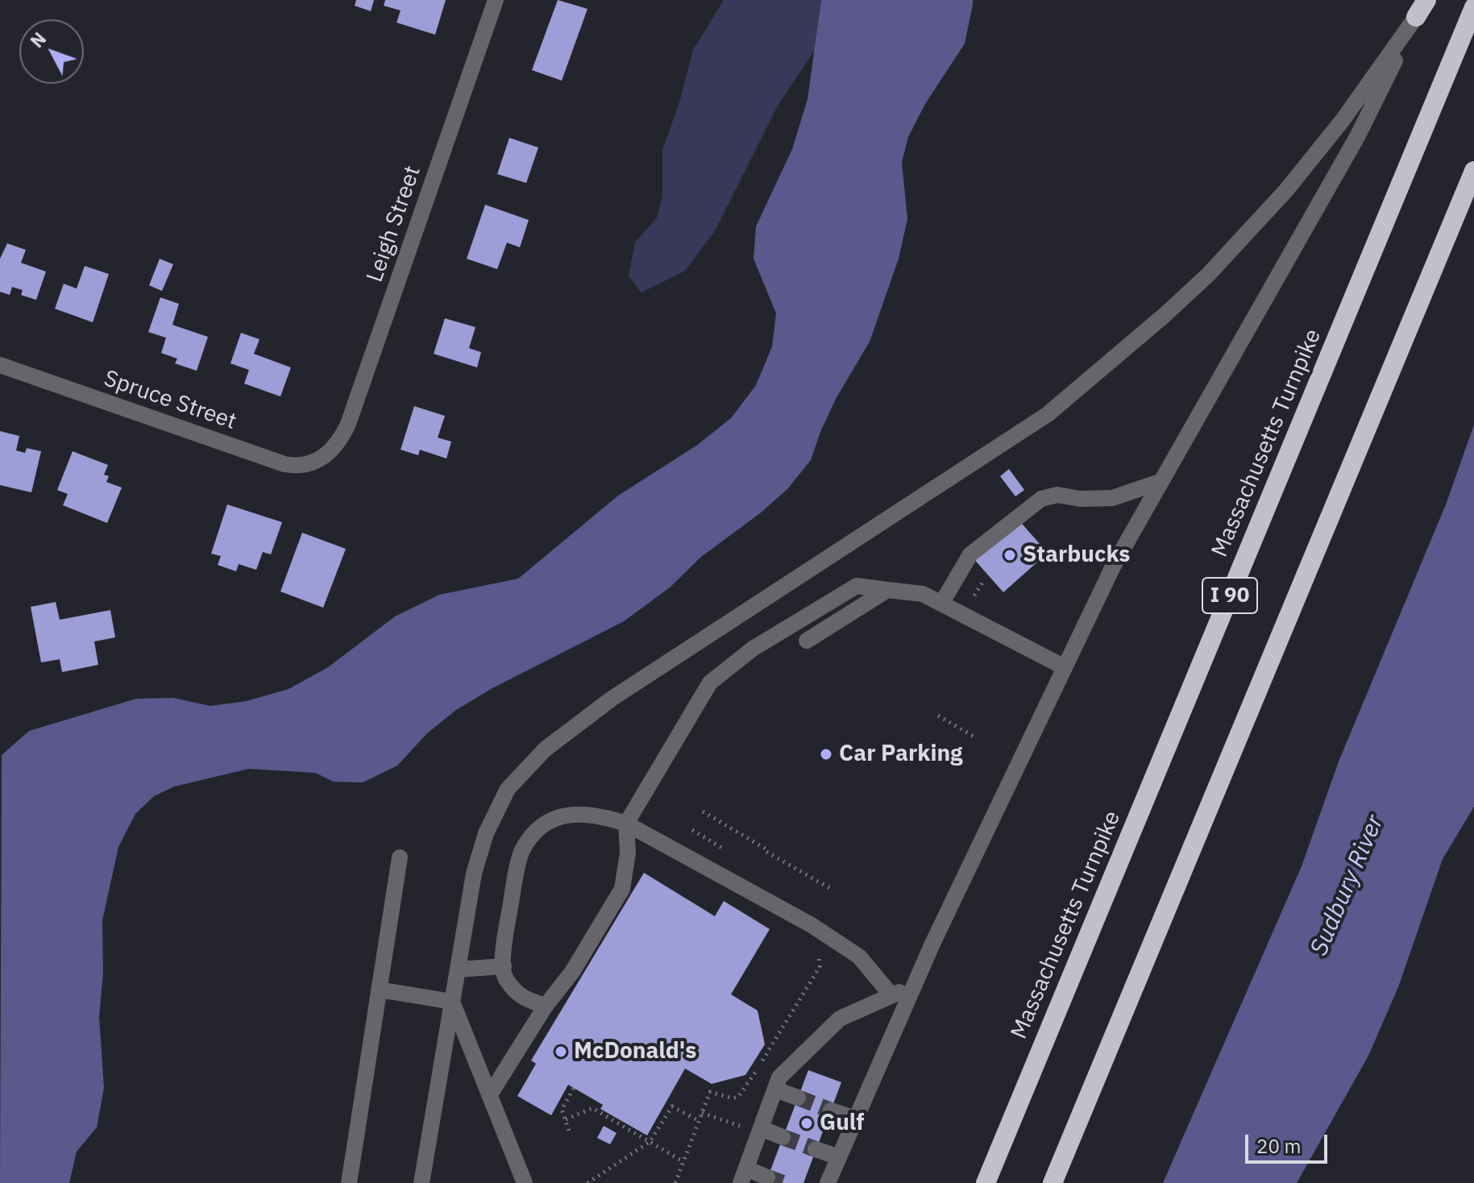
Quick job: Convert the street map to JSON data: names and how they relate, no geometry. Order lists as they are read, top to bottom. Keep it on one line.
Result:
{"streets":{"highway":["Massachusetts Turnpike","I 90"],"street":["Leigh Street","Spruce Street"]},"crossings":[["Leigh Street","Spruce Street"]],"water":["Sudbury River"],"places":["Starbucks","Car Parking","McDonald's","Gulf"],"scale_bar":"20 m","north":"top left"}
